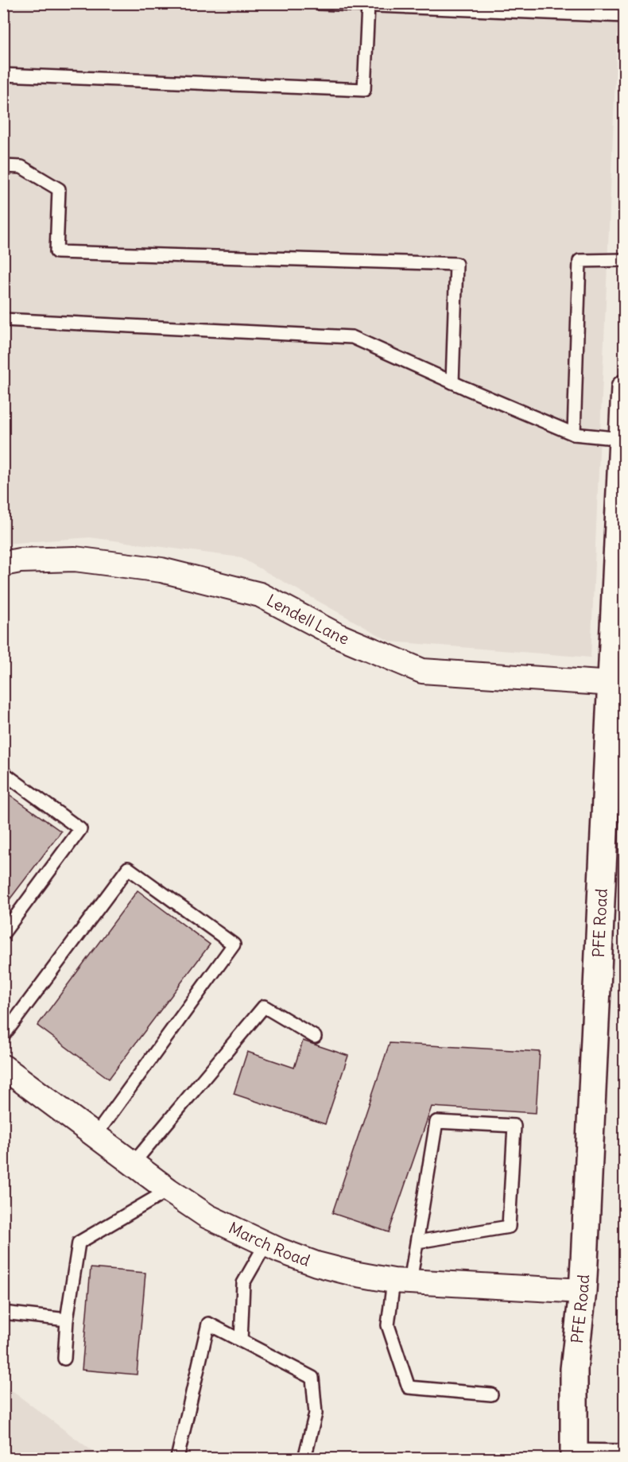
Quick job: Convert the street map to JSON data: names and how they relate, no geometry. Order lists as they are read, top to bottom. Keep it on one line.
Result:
{"streets":{"main road":["PFE Road"],"street":["Lendell Lane","March Road"]},"crossings":[["Lendell Lane","PFE Road"],["PFE Road","March Road"]]}
